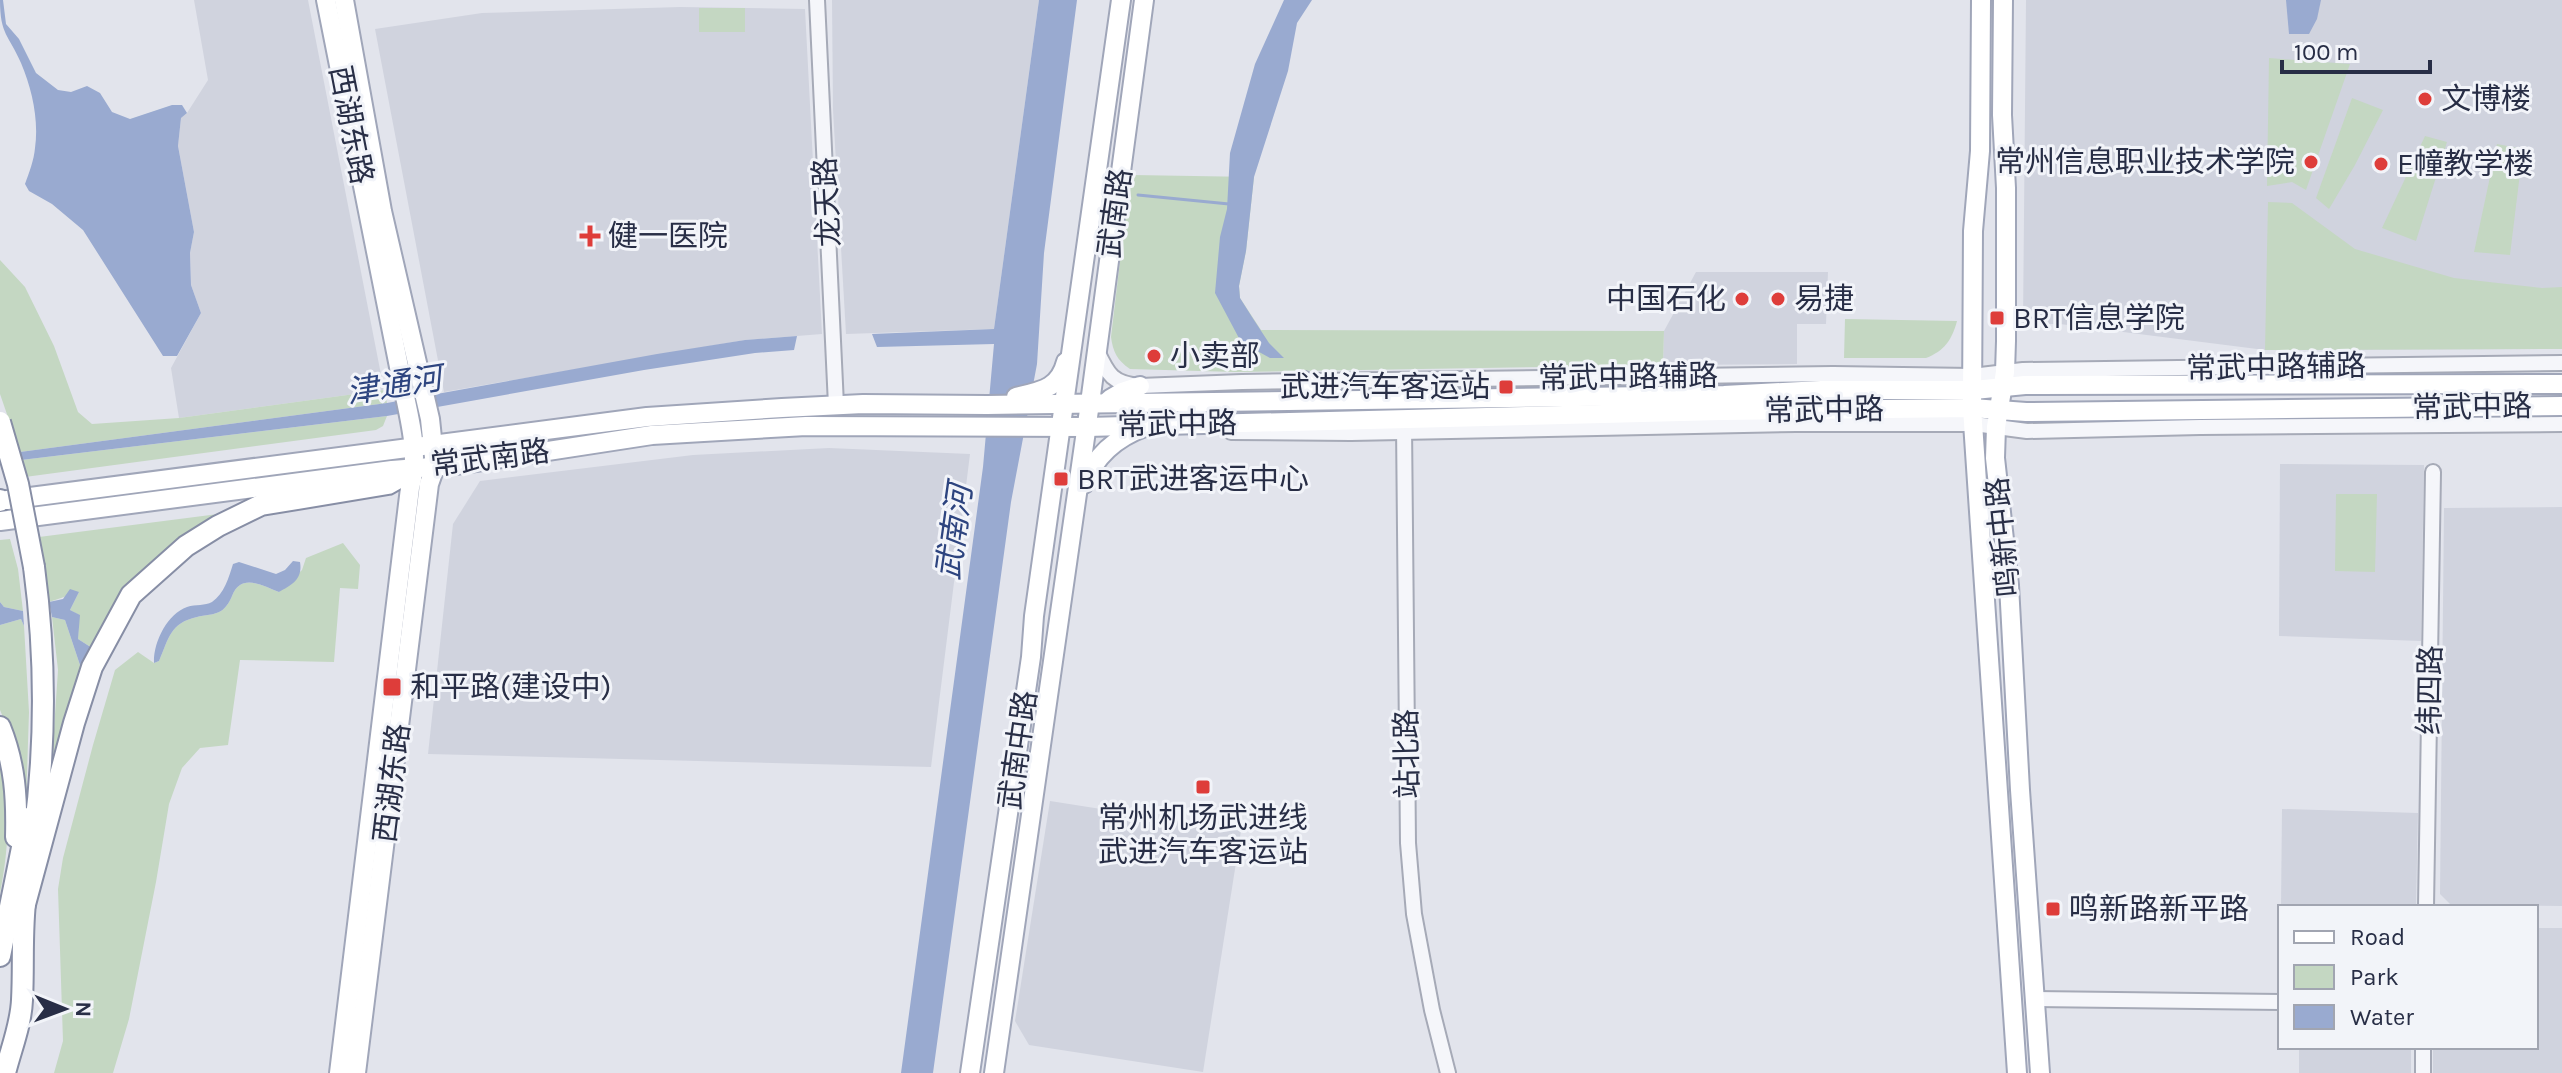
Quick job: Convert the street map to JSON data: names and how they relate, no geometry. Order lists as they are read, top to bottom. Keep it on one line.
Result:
{"streets":{"main road":["西湖东路","武南路","常武中路","常武南路","鸣新中路","武南中路"],"street":["龙天路","常武中路辅路","纬四路","站北路"]},"crossings":[["西湖东路","常武南路"],["龙天路","常武南路"],["武南路","常武中路"],["武南路","武南中路"],["常武中路辅路","常武中路"],["常武中路辅路","鸣新中路"],["常武中路辅路","站北路"],["常武中路","鸣新中路"],["常武中路","武南中路"],["常武中路","站北路"]],"water":["津通河","武南河"],"places":{"other":["文博楼","常州信息职业技术学院","E幢教学楼","中国石化","易捷","小卖部"],"health":["健一医院"],"transit":["BRT信息学院","武进汽车客运站","BRT武进客运中心","和平路(建设中)","常州机场武进线 武进汽车客运站","鸣新路新平路"]},"legend":["Road","Park","Water"],"scale_bar":"100 m","north":"right"}
